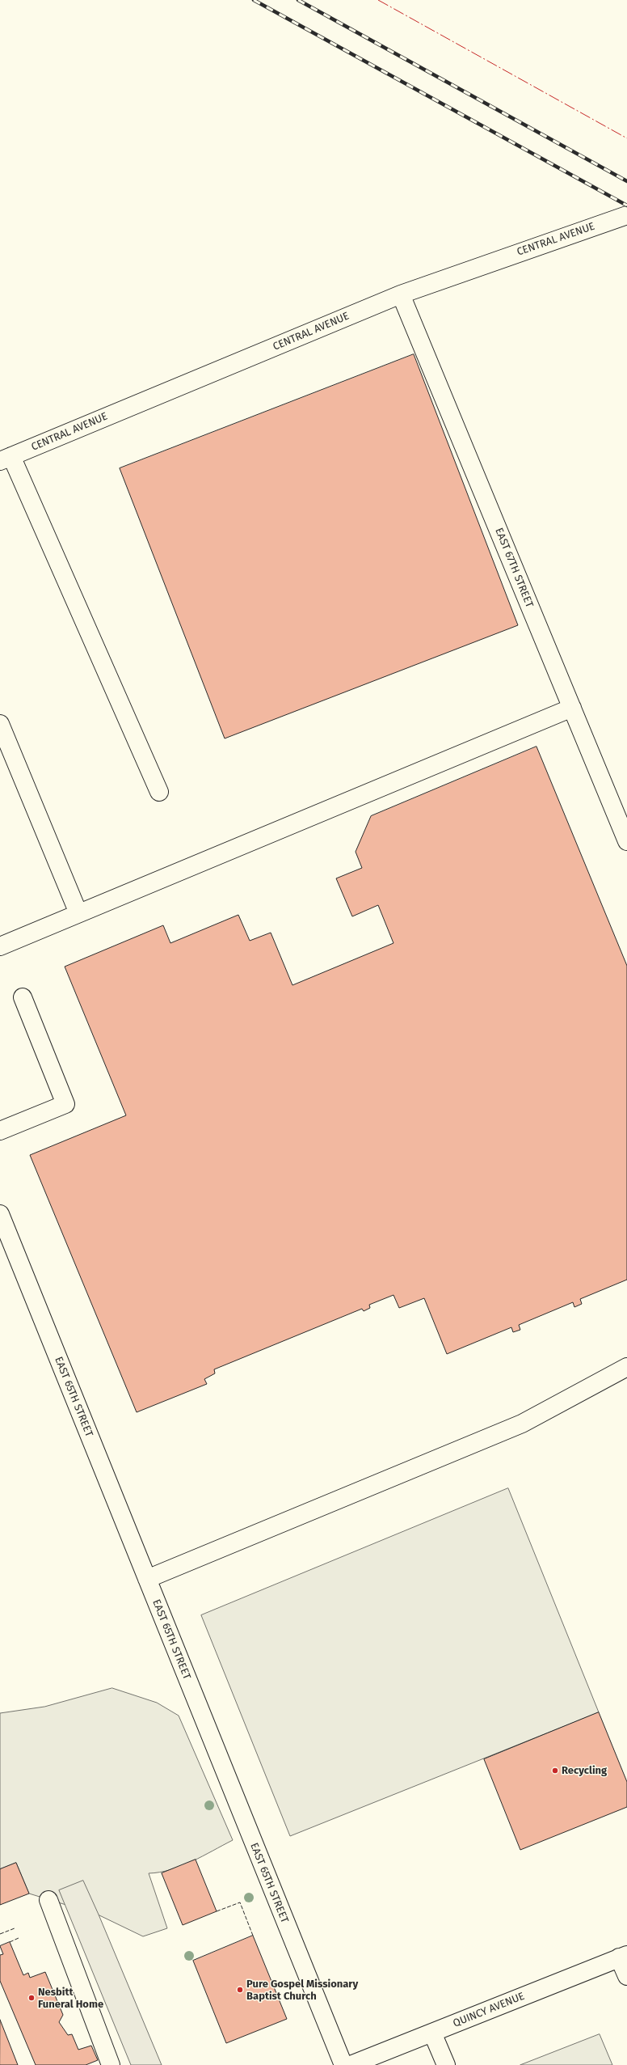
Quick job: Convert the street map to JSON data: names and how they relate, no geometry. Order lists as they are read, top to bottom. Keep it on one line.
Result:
{"streets":{"street":["CENTRAL AVENUE","EAST 67TH STREET","EAST 65TH STREET","QUINCY AVENUE"]},"crossings":[["CENTRAL AVENUE","EAST 67TH STREET"]],"places":["Recycling","Pure Gospel Missionary Baptist Church","Nesbitt Funeral Home"]}
